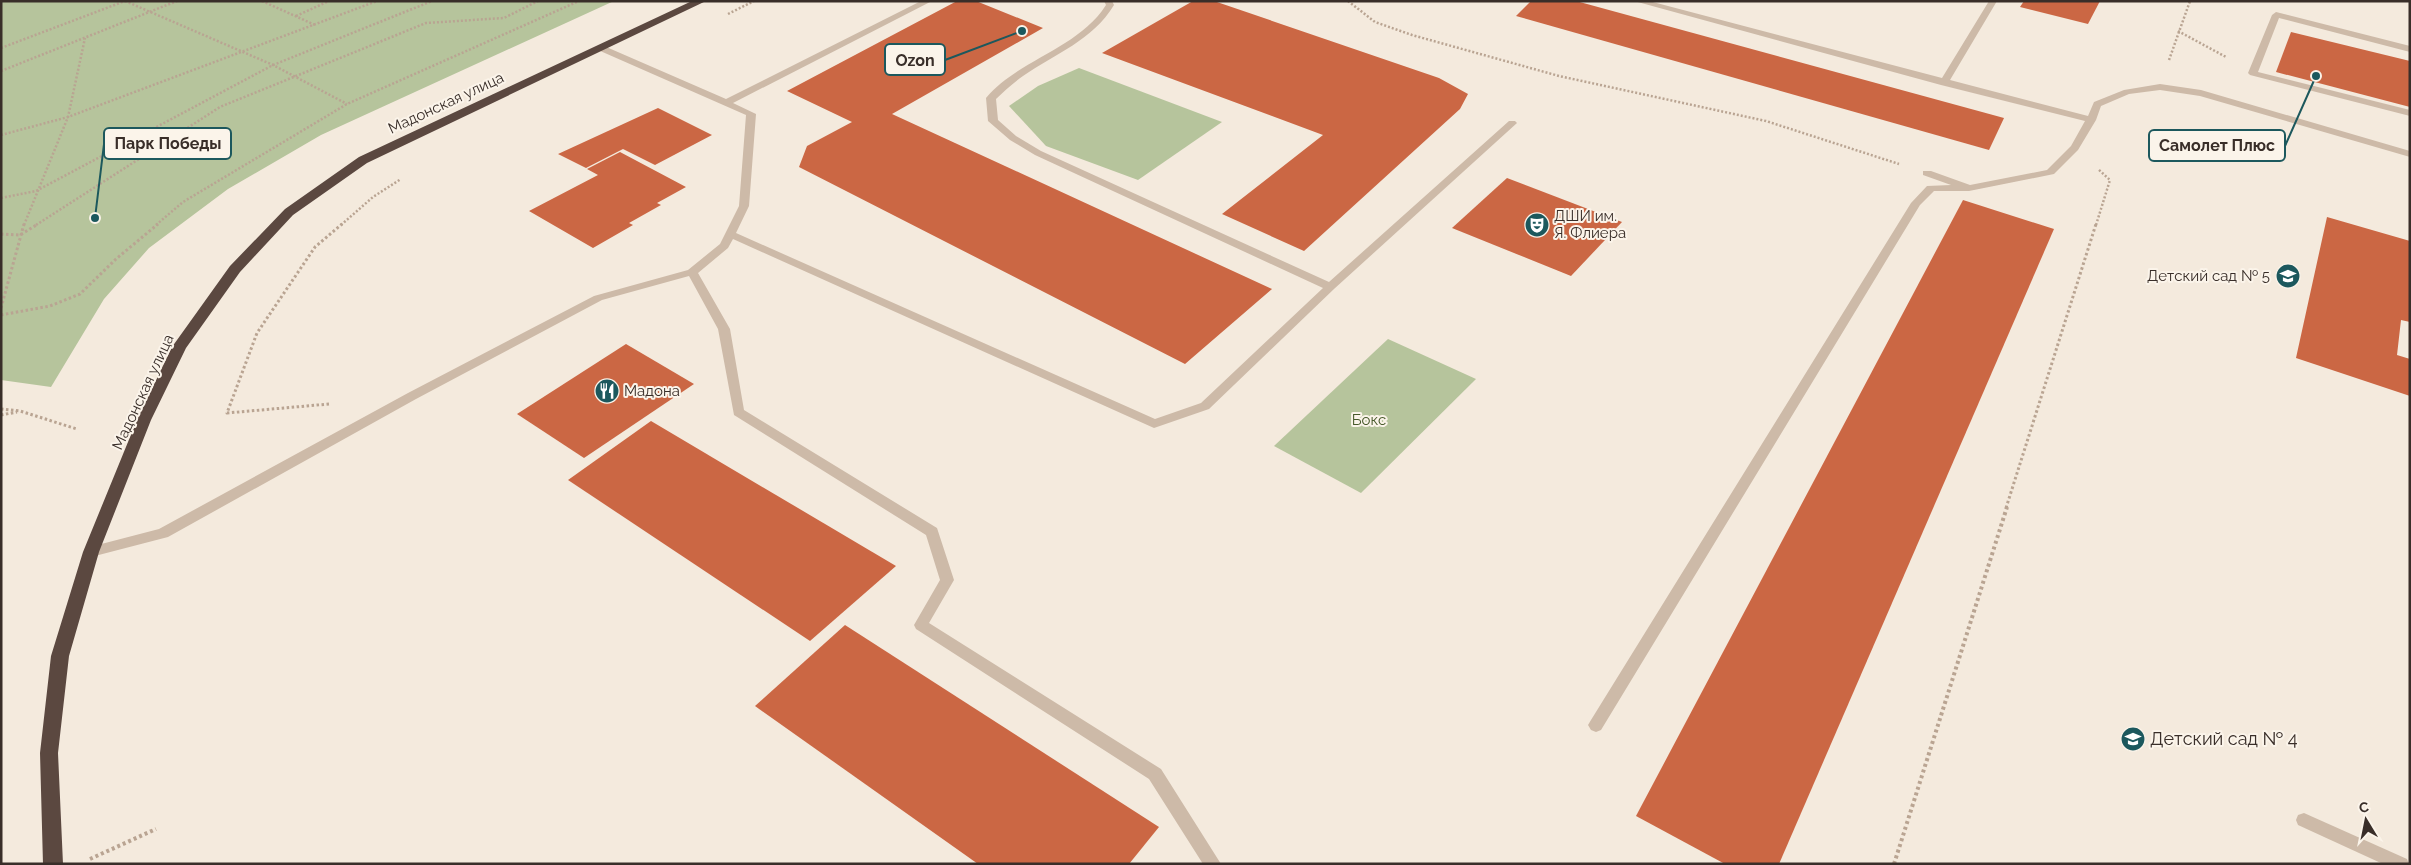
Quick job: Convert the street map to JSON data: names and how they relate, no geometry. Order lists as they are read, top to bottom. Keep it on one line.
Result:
{"streets":{"highway":["Мадонская улица"]},"parks":["Бокс"],"places":{"other":["Ozon","Самолет Плюс","Парк Победы"],"theatre":["ДШИ им. Я. Флиера"],"school or university":["Детский сад № 5","Детский сад № 4"],"restaurant":["Мадона"]},"north":"top"}
